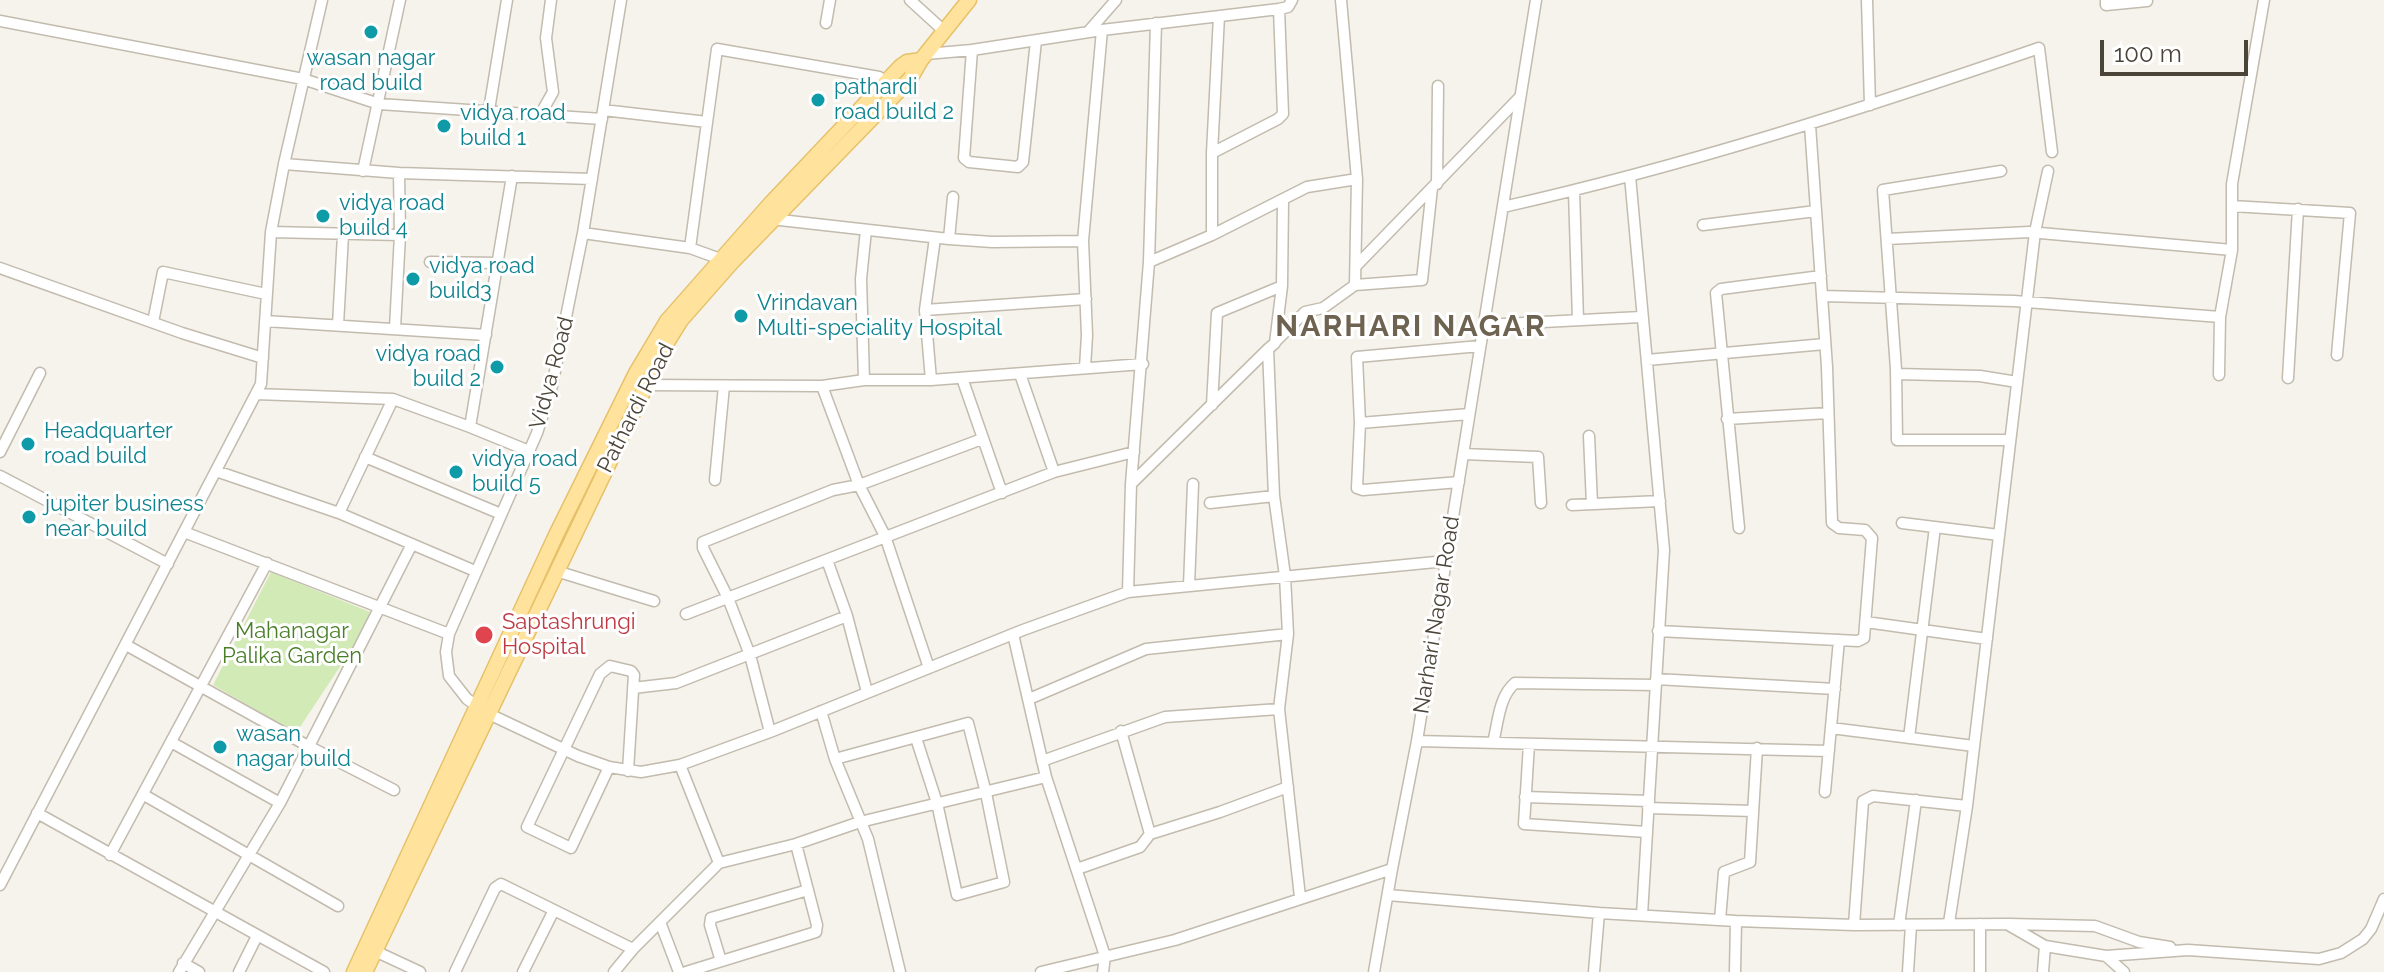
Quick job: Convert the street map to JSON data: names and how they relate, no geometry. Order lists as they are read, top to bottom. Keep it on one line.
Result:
{"streets":{"main road":["Pathardi Road"],"street":["Vidya Road","Narhari Nagar Road"]},"crossings":[["Vidya Road","Pathardi Road"]],"districts":["NARHARI NAGAR"],"parks":["Mahanagar Palika Garden"],"places":["wasan nagar road build","pathardi road build 2","vidya road build 1","vidya road build 4","vidya road build3","Vrindavan Multi-speciality Hospital","vidya road build 2","Headquarter road build","vidya road build 5","jupiter business near build","Saptashrungi Hospital","wasan nagar build"],"scale_bar":"100 m"}
